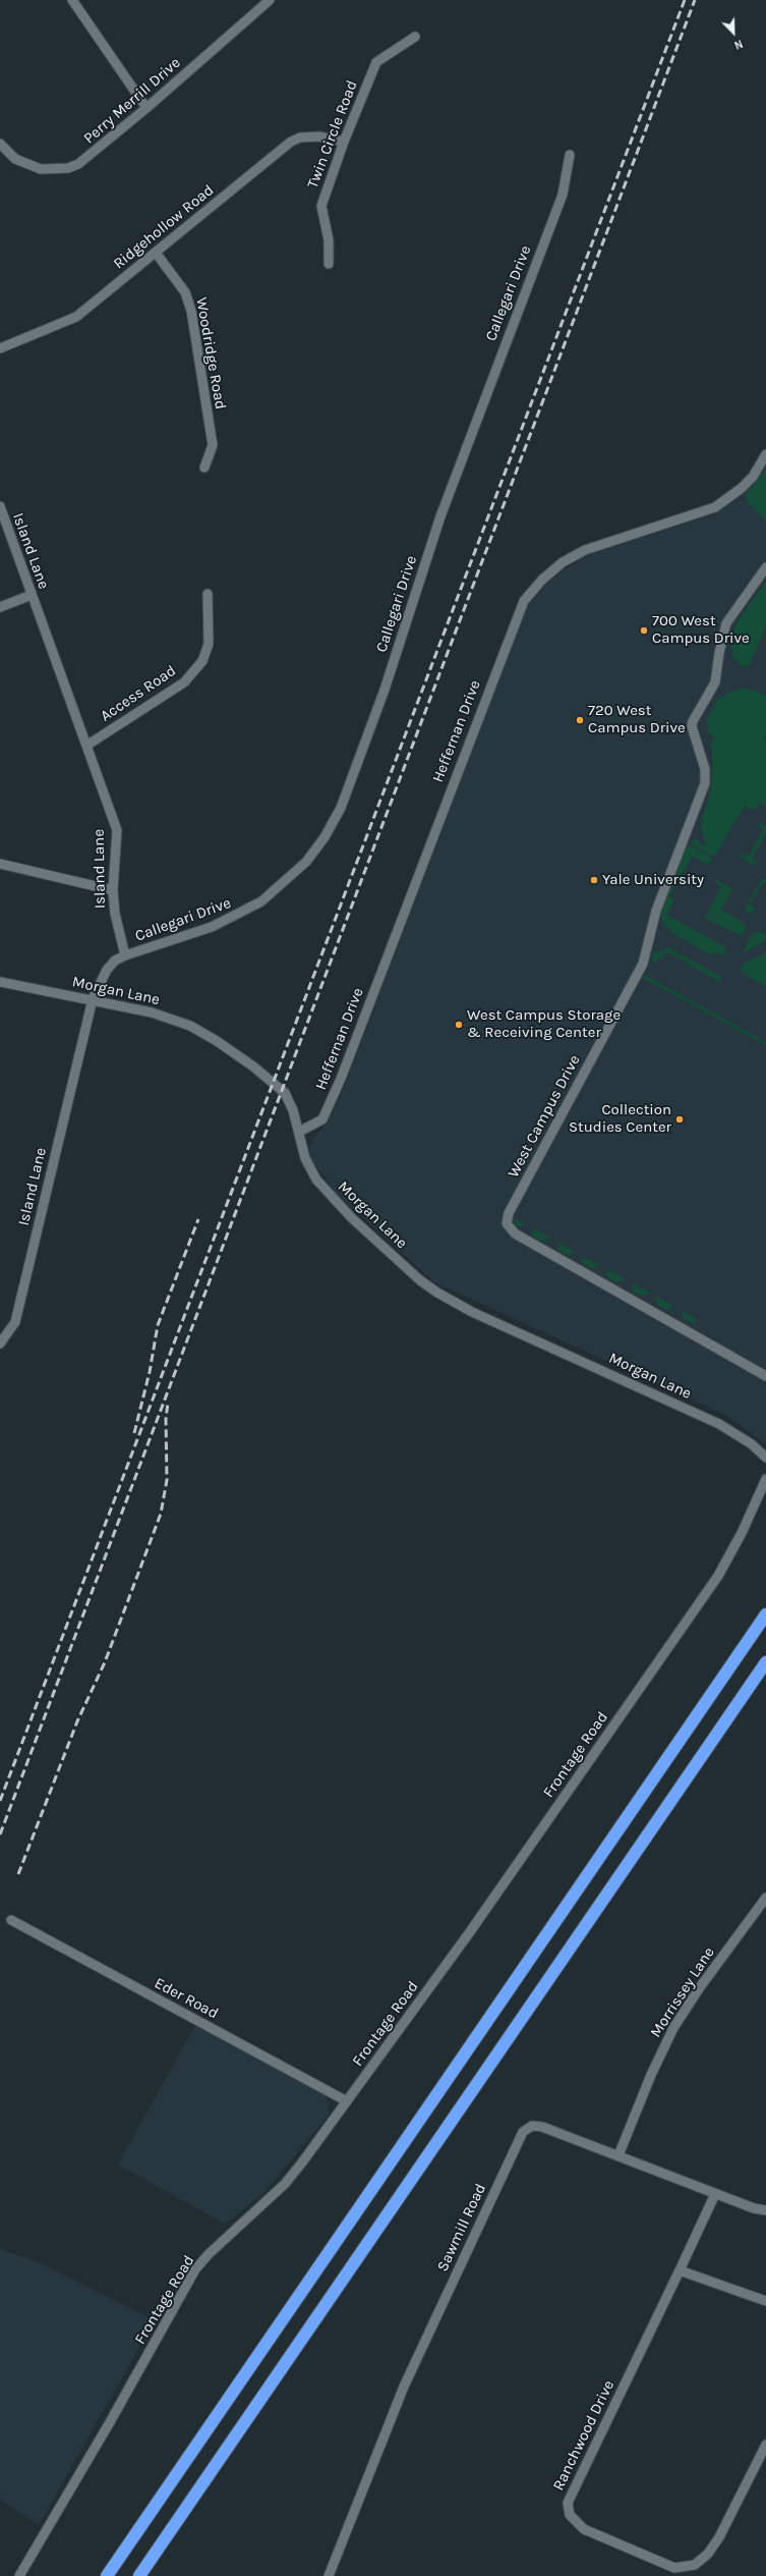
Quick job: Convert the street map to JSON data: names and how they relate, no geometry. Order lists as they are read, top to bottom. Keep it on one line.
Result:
{"streets":{"street":["Perry Merrill Drive","Twin Circle Road","Ridgehollow Road","Callegari Drive","Woodridge Road","Island Lane","Access Road","Heffernan Drive","Morgan Lane","West Campus Drive","Frontage Road","Morrissey Lane","Eder Road","Sawmill Road","Ranchwood Drive"]},"crossings":[["Twin Circle Road","Ridgehollow Road"],["Ridgehollow Road","Woodridge Road"],["Callegari Drive","Island Lane"],["Island Lane","Access Road"],["Island Lane","Morgan Lane"],["Heffernan Drive","Morgan Lane"],["Frontage Road","Eder Road"],["Morrissey Lane","Sawmill Road"],["Sawmill Road","Ranchwood Drive"]],"places":["700 West Campus Drive","720 West Campus Drive","Yale University","West Campus Storage & Receiving Center","Collection Studies Center"],"north":"bottom right"}
